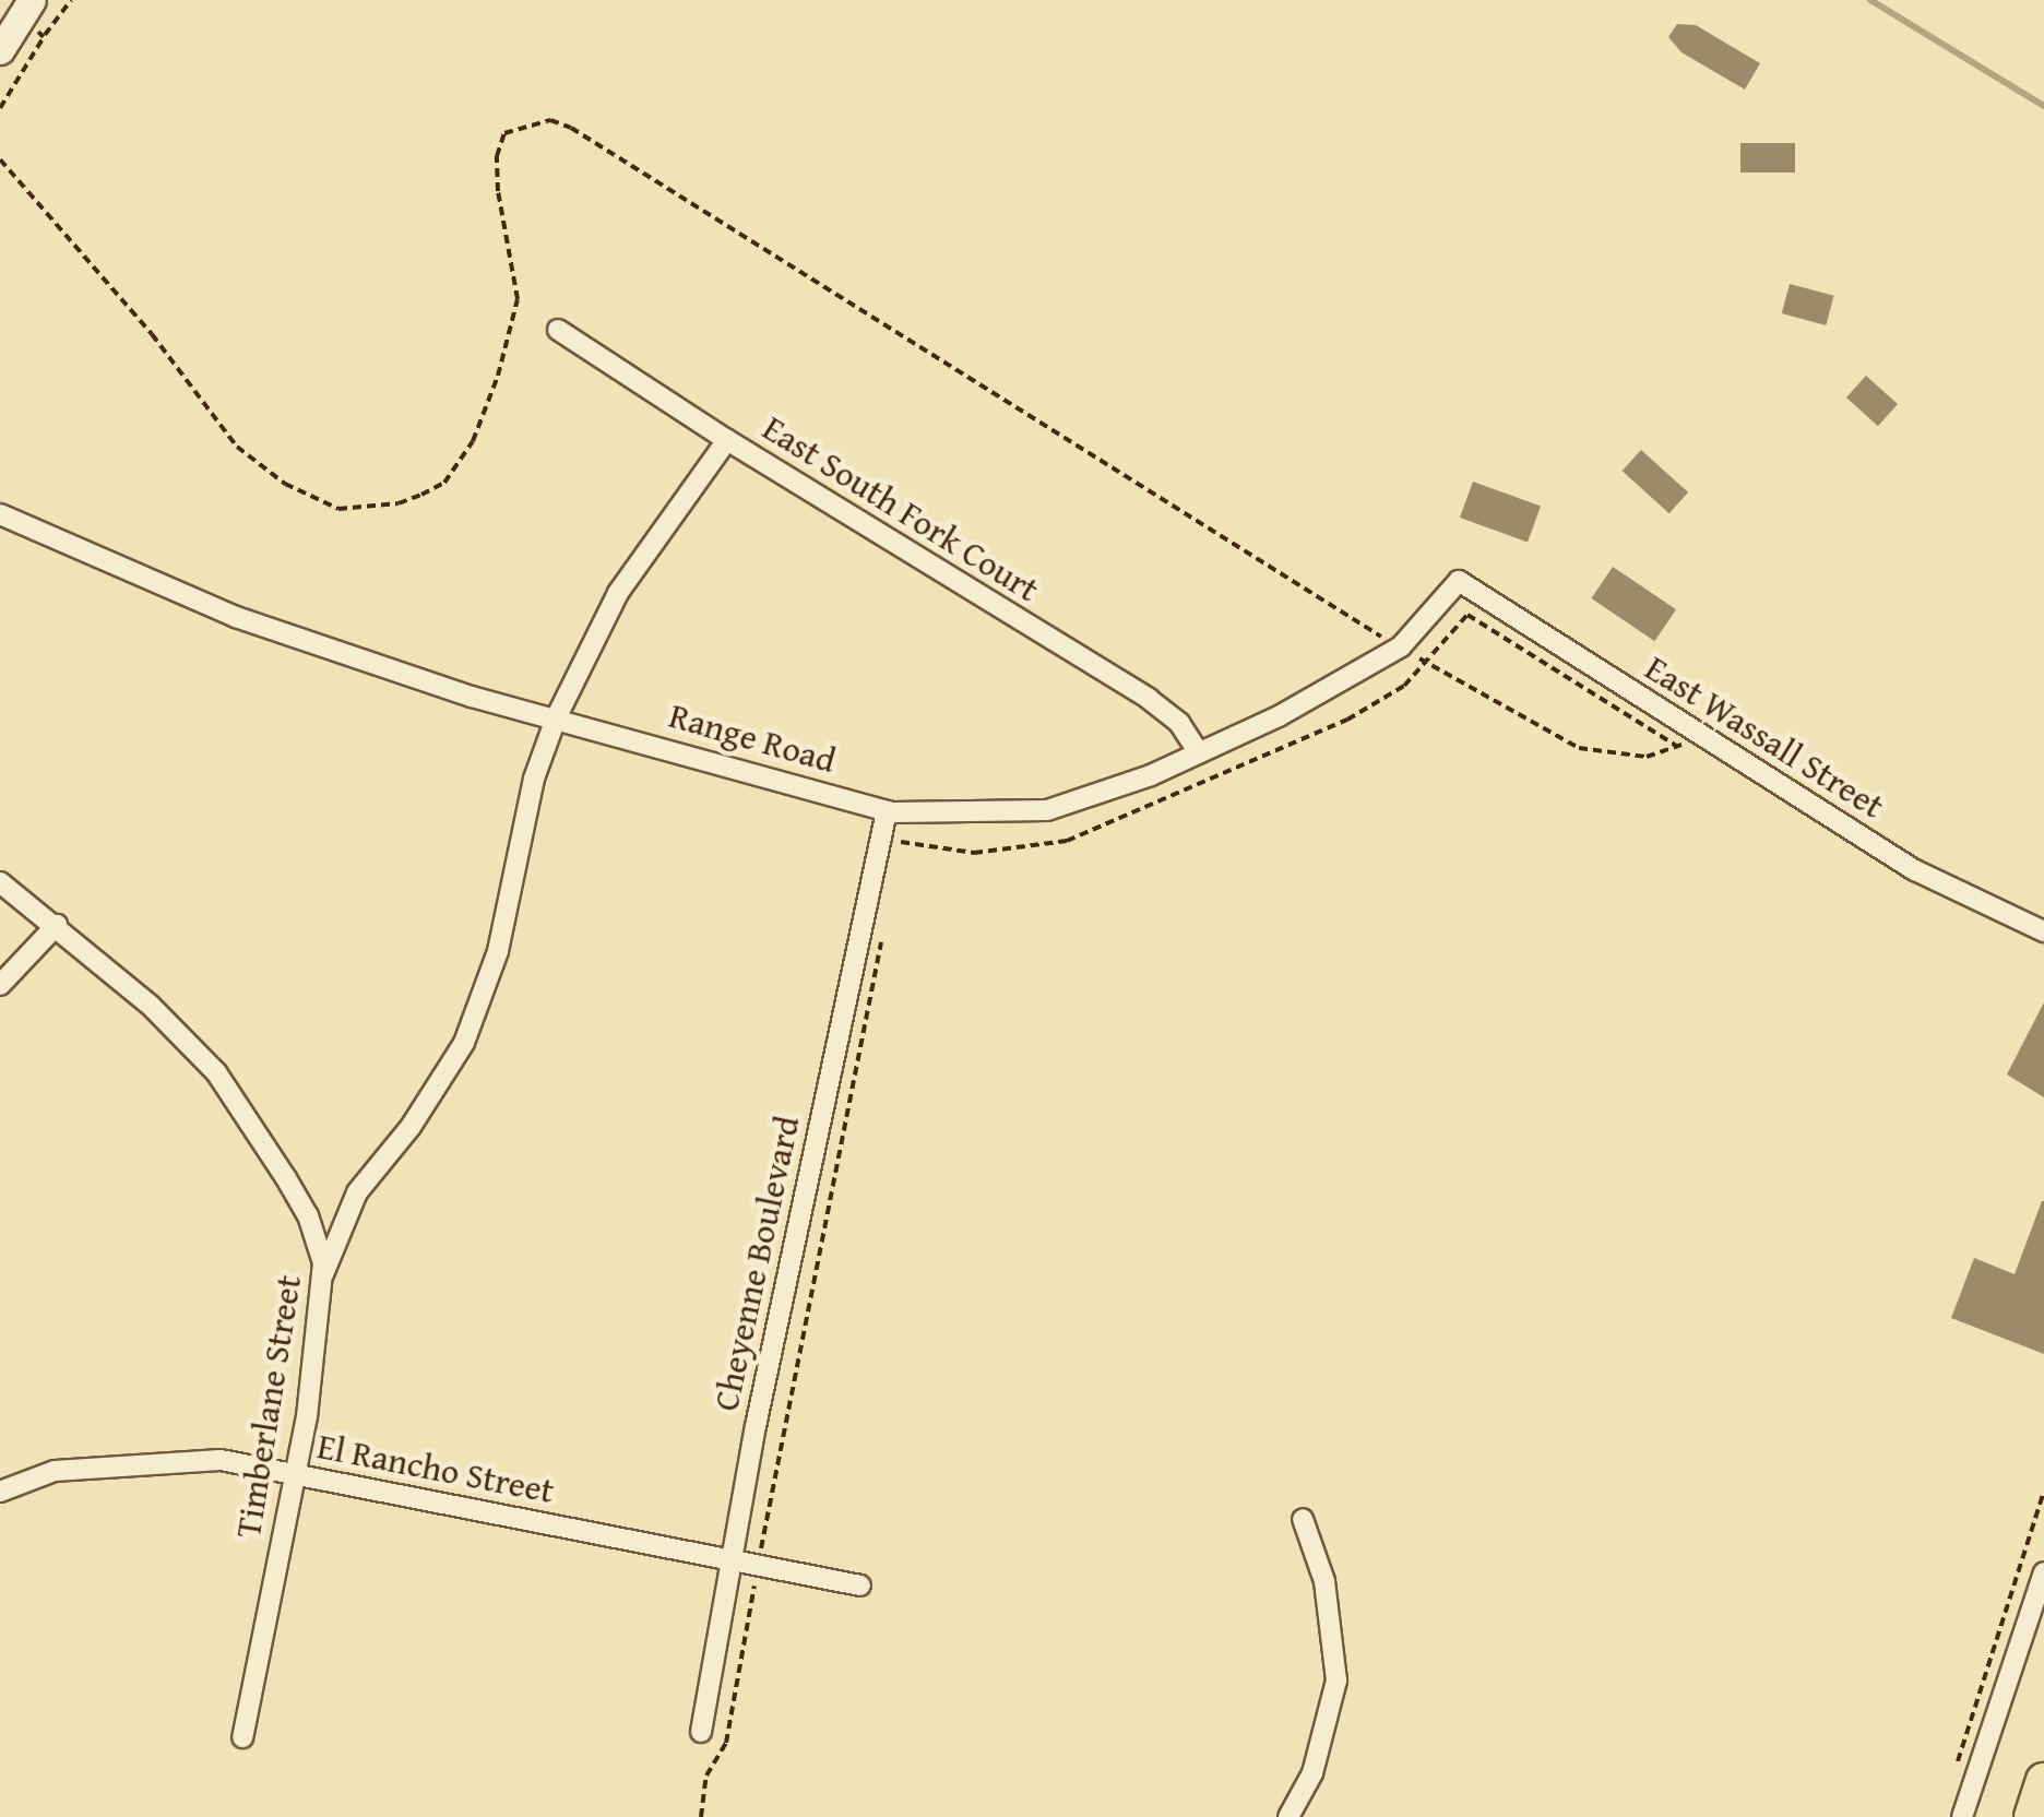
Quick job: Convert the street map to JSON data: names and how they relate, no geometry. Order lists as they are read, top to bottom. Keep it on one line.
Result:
{"streets":{"street":["East South Fork Court","East Wassall Street","Range Road","Cheyenne Boulevard","Timberlane Street","El Rancho Street"]},"crossings":[["East South Fork Court","Range Road"],["East Wassall Street","Range Road"],["Range Road","Cheyenne Boulevard"],["Cheyenne Boulevard","El Rancho Street"],["Timberlane Street","El Rancho Street"]]}
